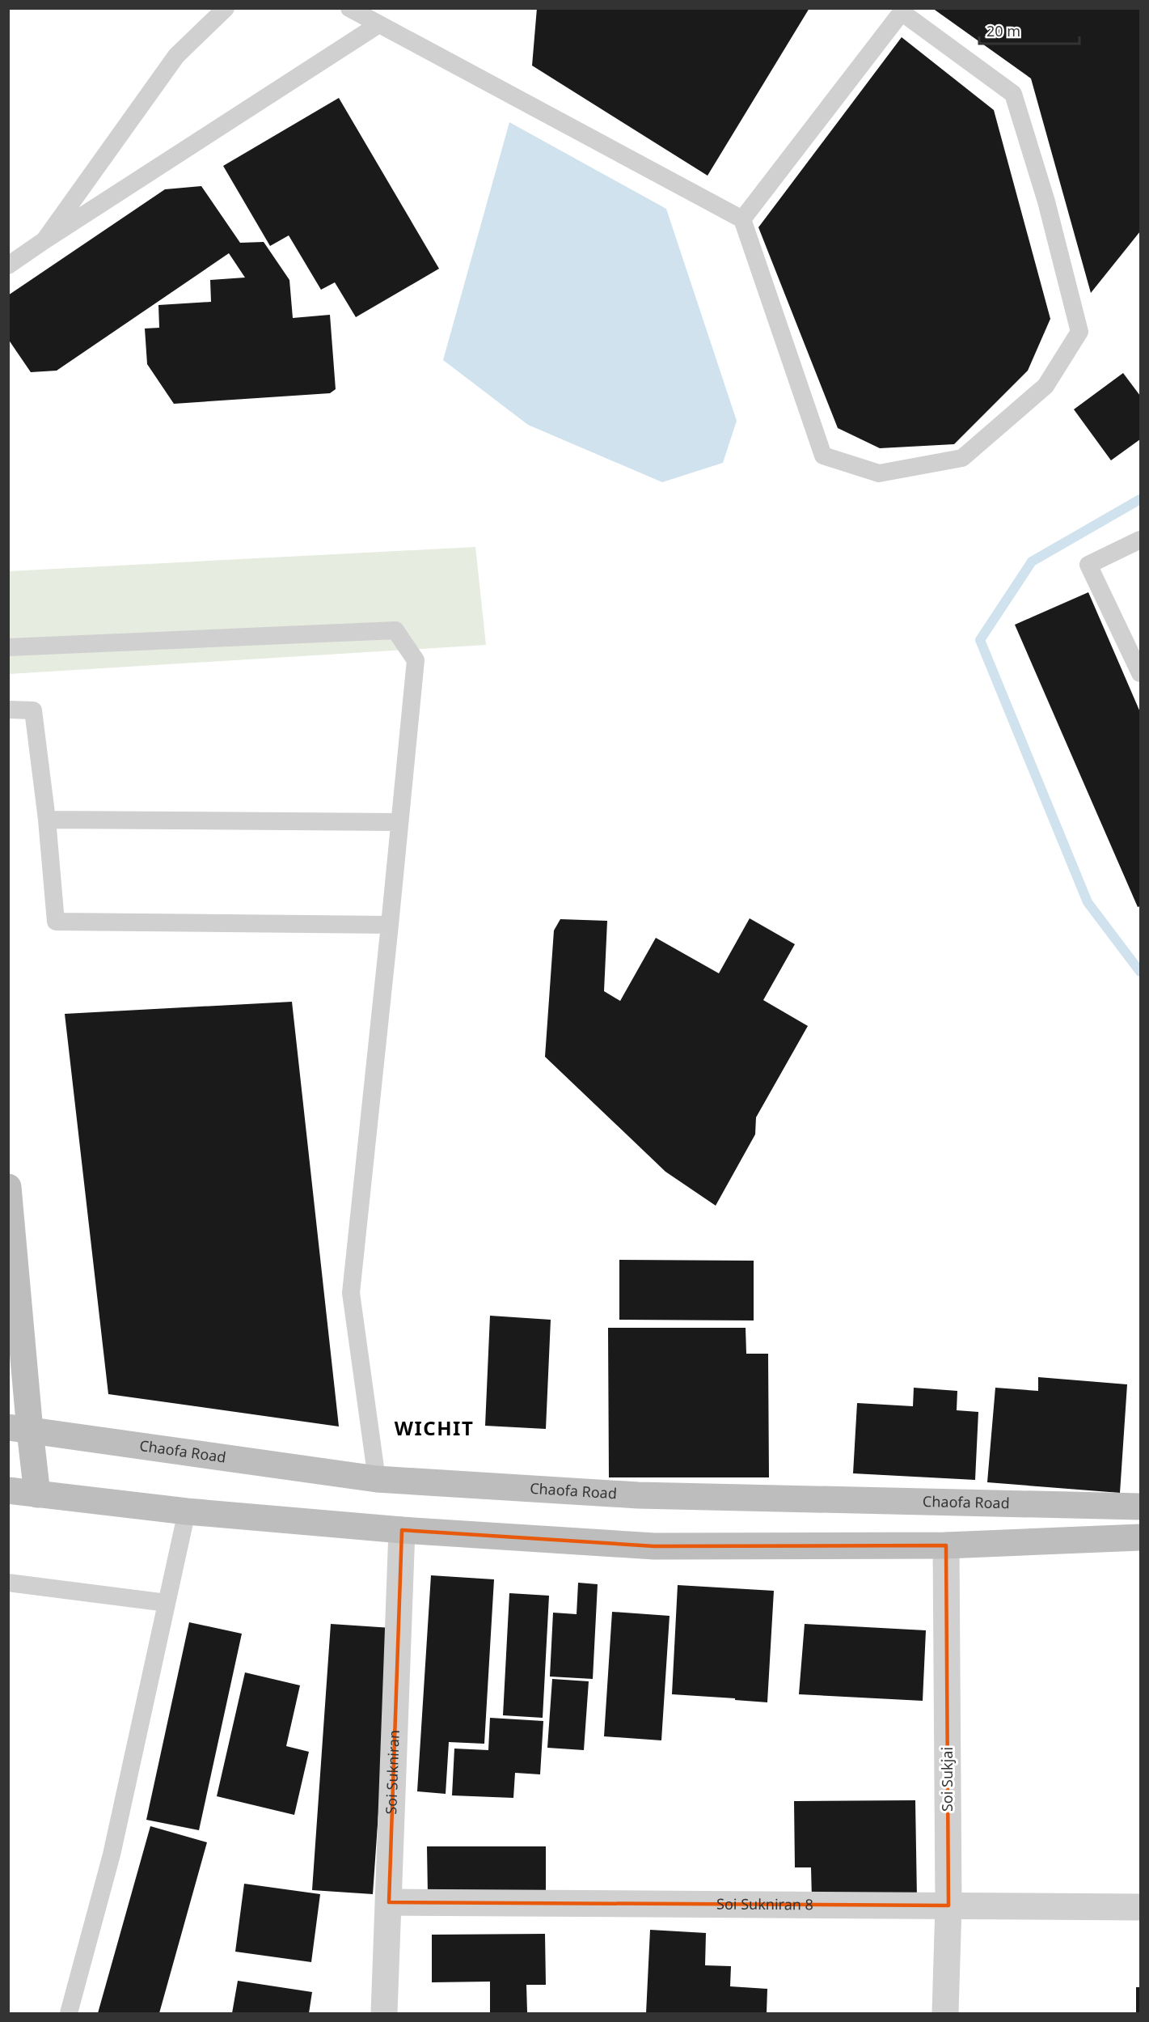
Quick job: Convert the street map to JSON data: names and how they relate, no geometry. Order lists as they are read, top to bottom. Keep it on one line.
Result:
{"streets":{"main road":["Chaofa Road"],"street":["Soi Sukniran","Soi Sukjai","Soi Sukniran 8"]},"crossings":[["Soi Sukniran","Soi Sukniran 8"],["Soi Sukjai","Soi Sukniran 8"]],"districts":["WICHIT"],"scale_bar":"20 m"}
